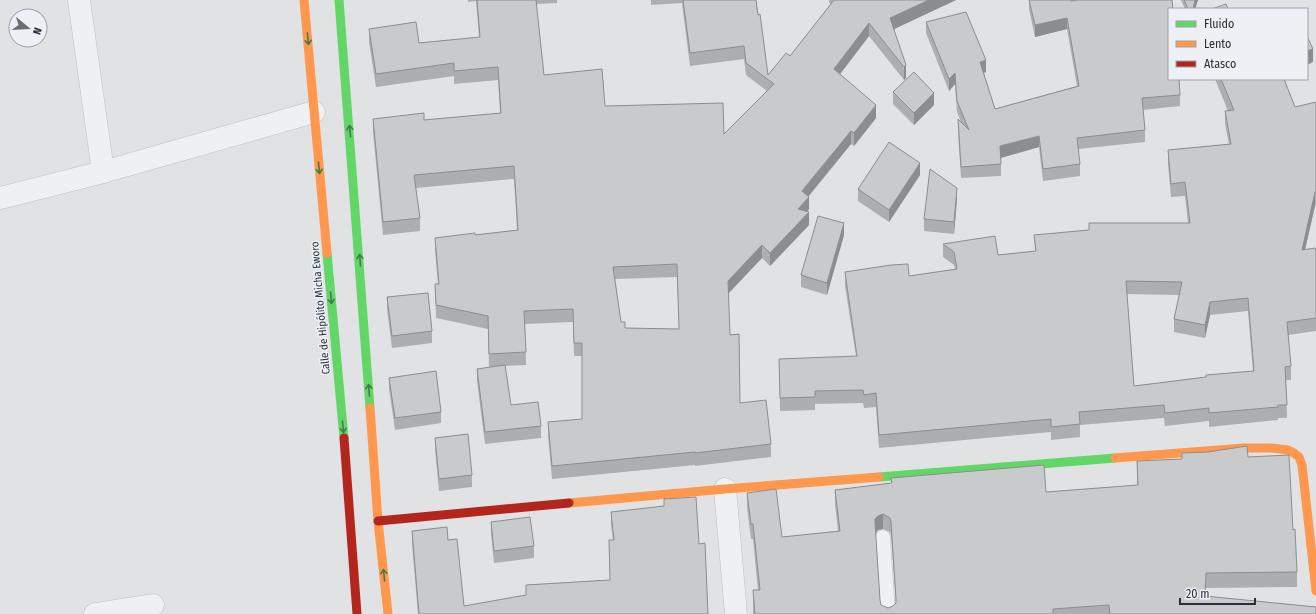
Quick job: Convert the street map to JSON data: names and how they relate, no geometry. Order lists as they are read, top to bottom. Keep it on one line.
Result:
{"streets":{"main road":["Calle de Hipólito Micha Eworo"]},"legend":["Fluido","Lento","Atasco"],"scale_bar":"20 m","north":"right"}
